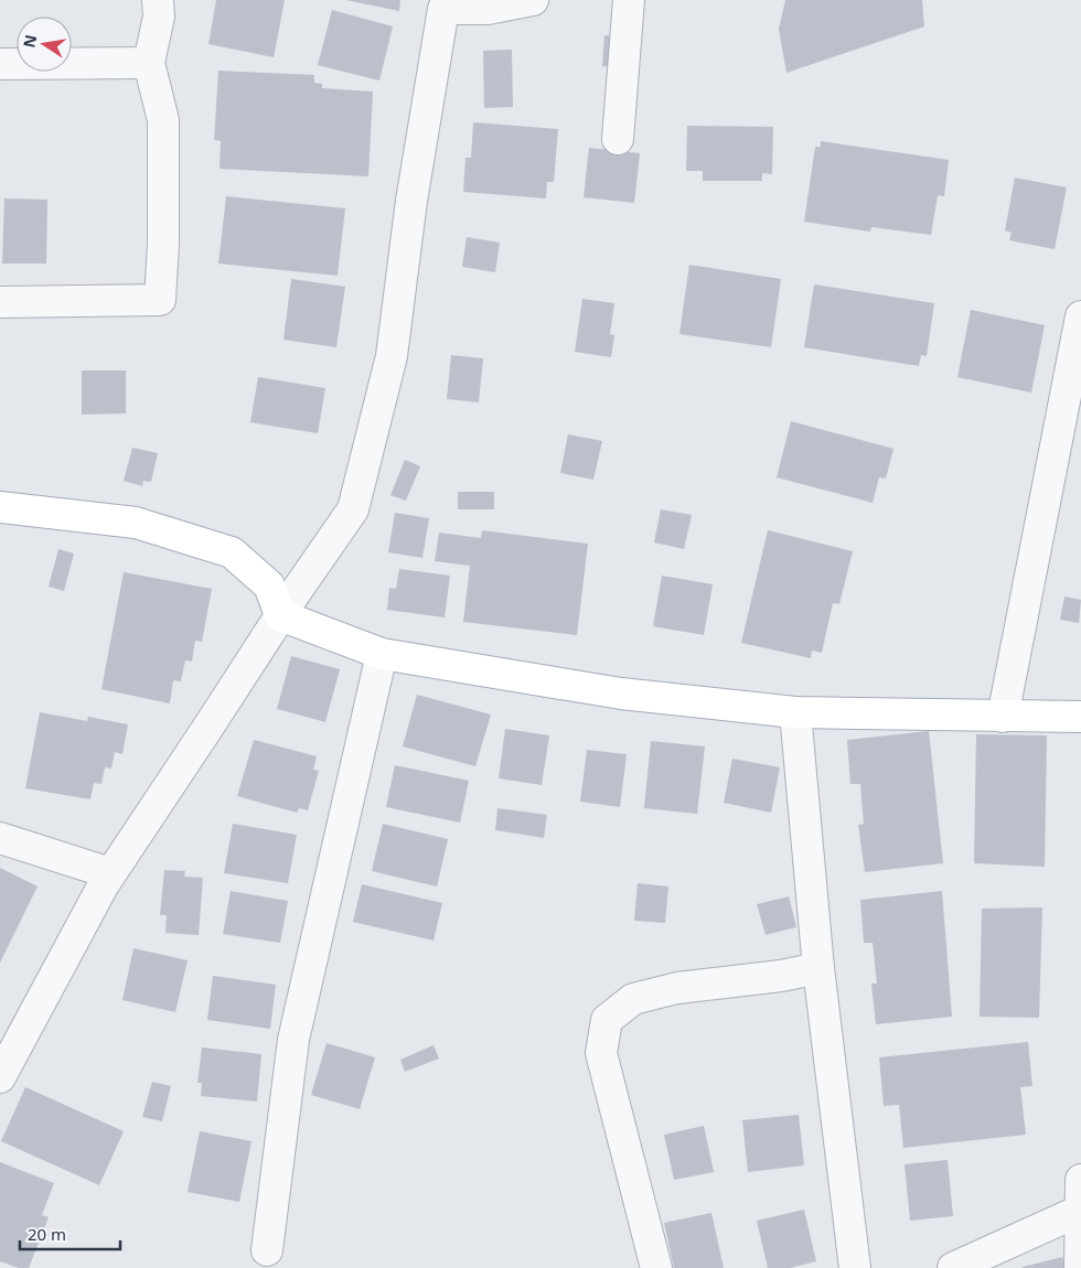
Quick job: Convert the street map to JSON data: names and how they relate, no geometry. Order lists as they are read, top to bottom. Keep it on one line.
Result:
{"scale_bar":"20 m","north":"left"}
